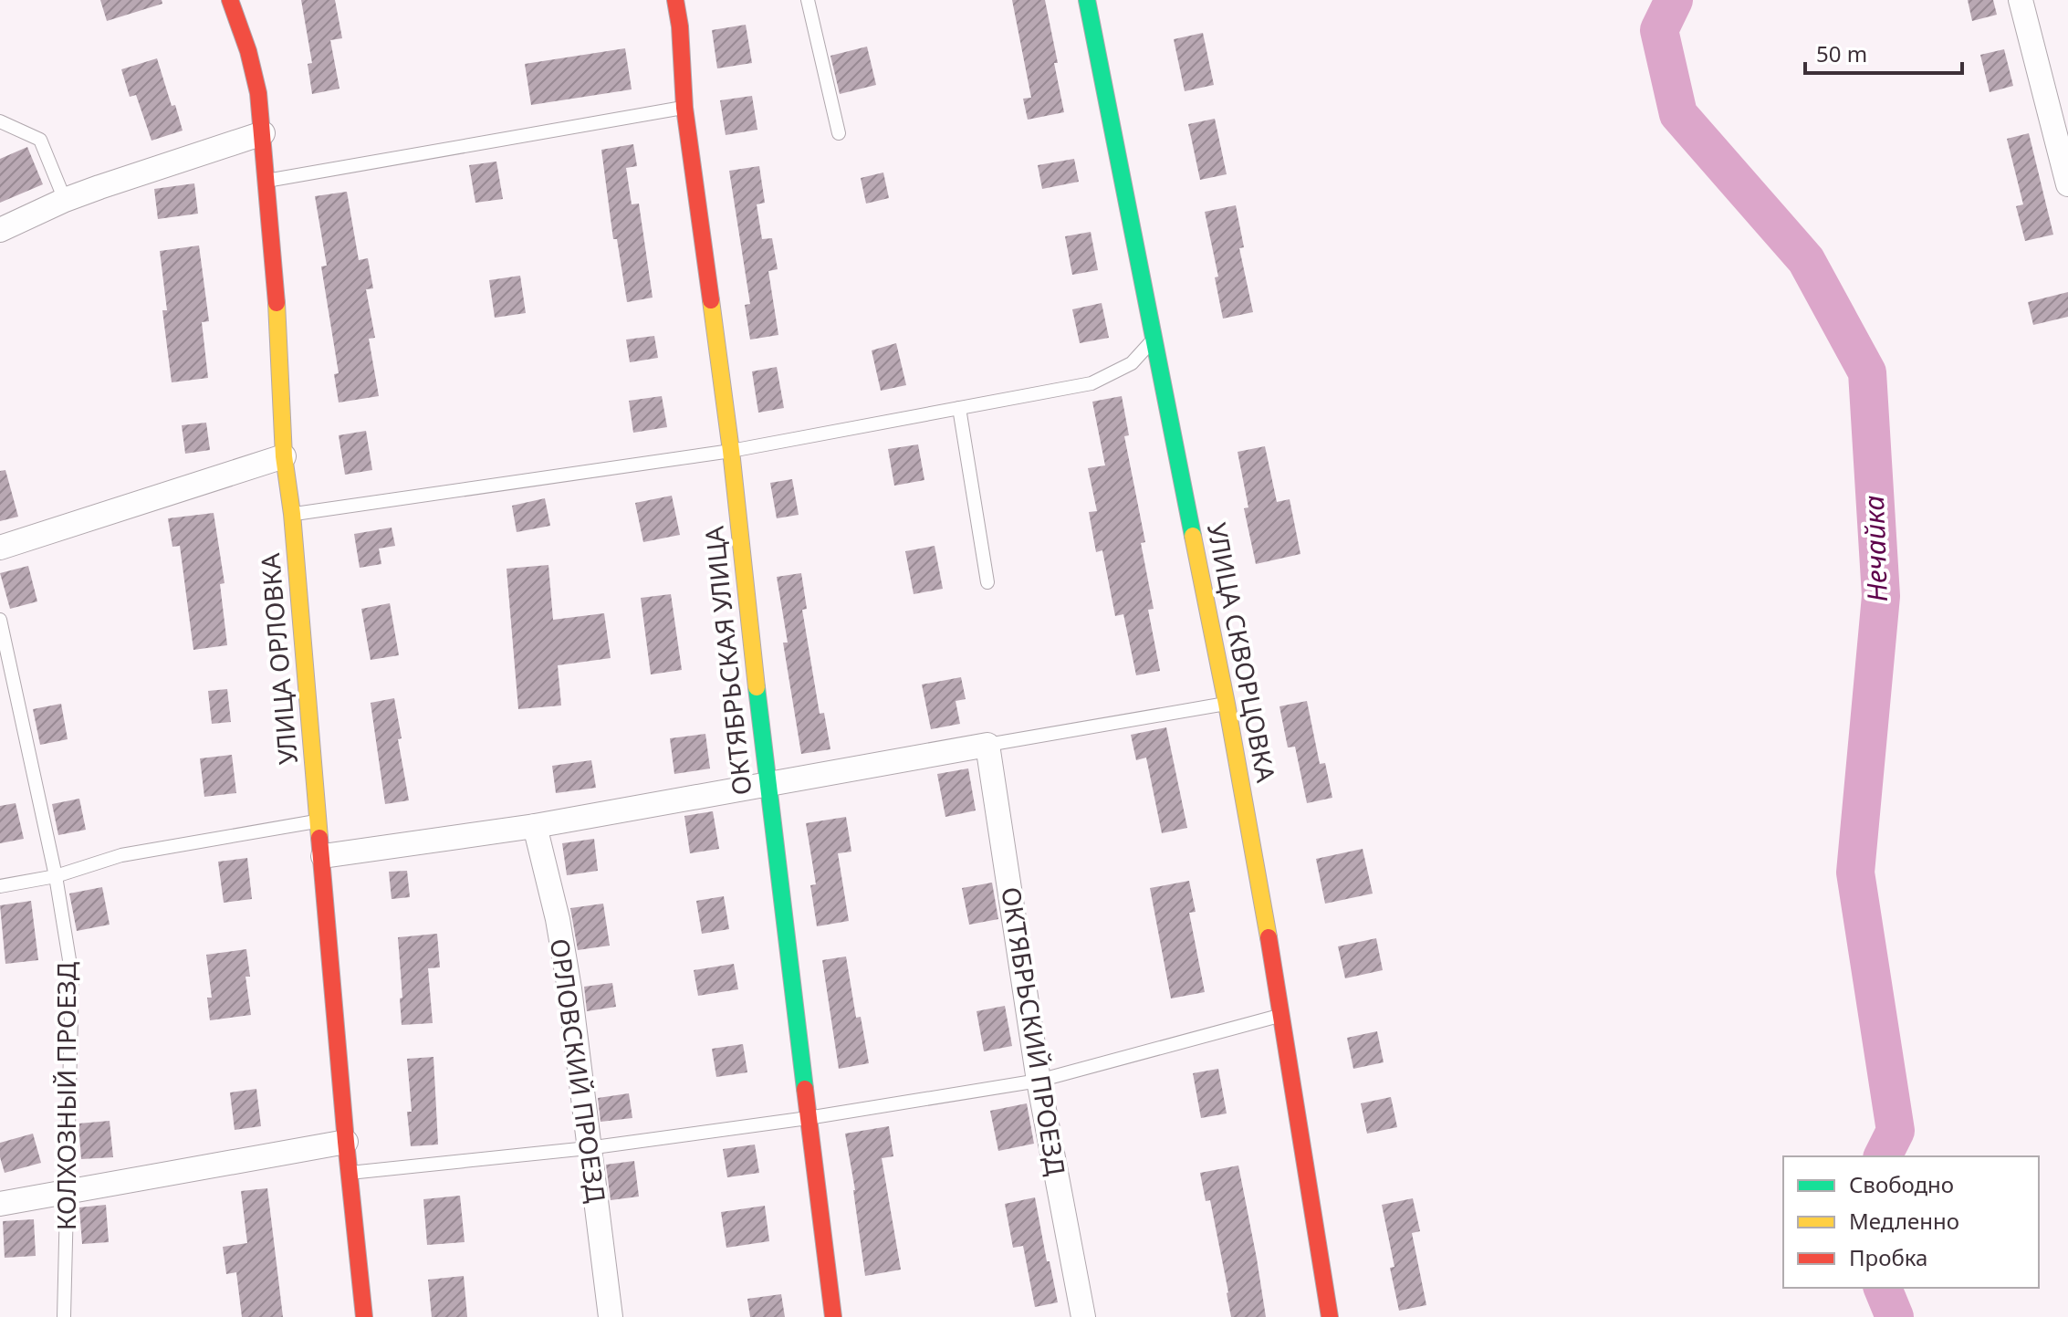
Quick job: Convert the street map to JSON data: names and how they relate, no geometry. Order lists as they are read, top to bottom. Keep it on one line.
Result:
{"streets":{"street":["УЛИЦА СКВОРЦОВКА","УЛИЦА ОРЛОВКА","ОКТЯБРЬСКАЯ УЛИЦА","ОКТЯБРЬСКИЙ ПРОЕЗД","ОРЛОВСКИЙ ПРОЕЗД"],"lane":["КОЛХОЗНЫЙ ПРОЕЗД"]},"water":["Нечайка"],"legend":["Свободно","Медленно","Пробка"],"scale_bar":"50 m"}
